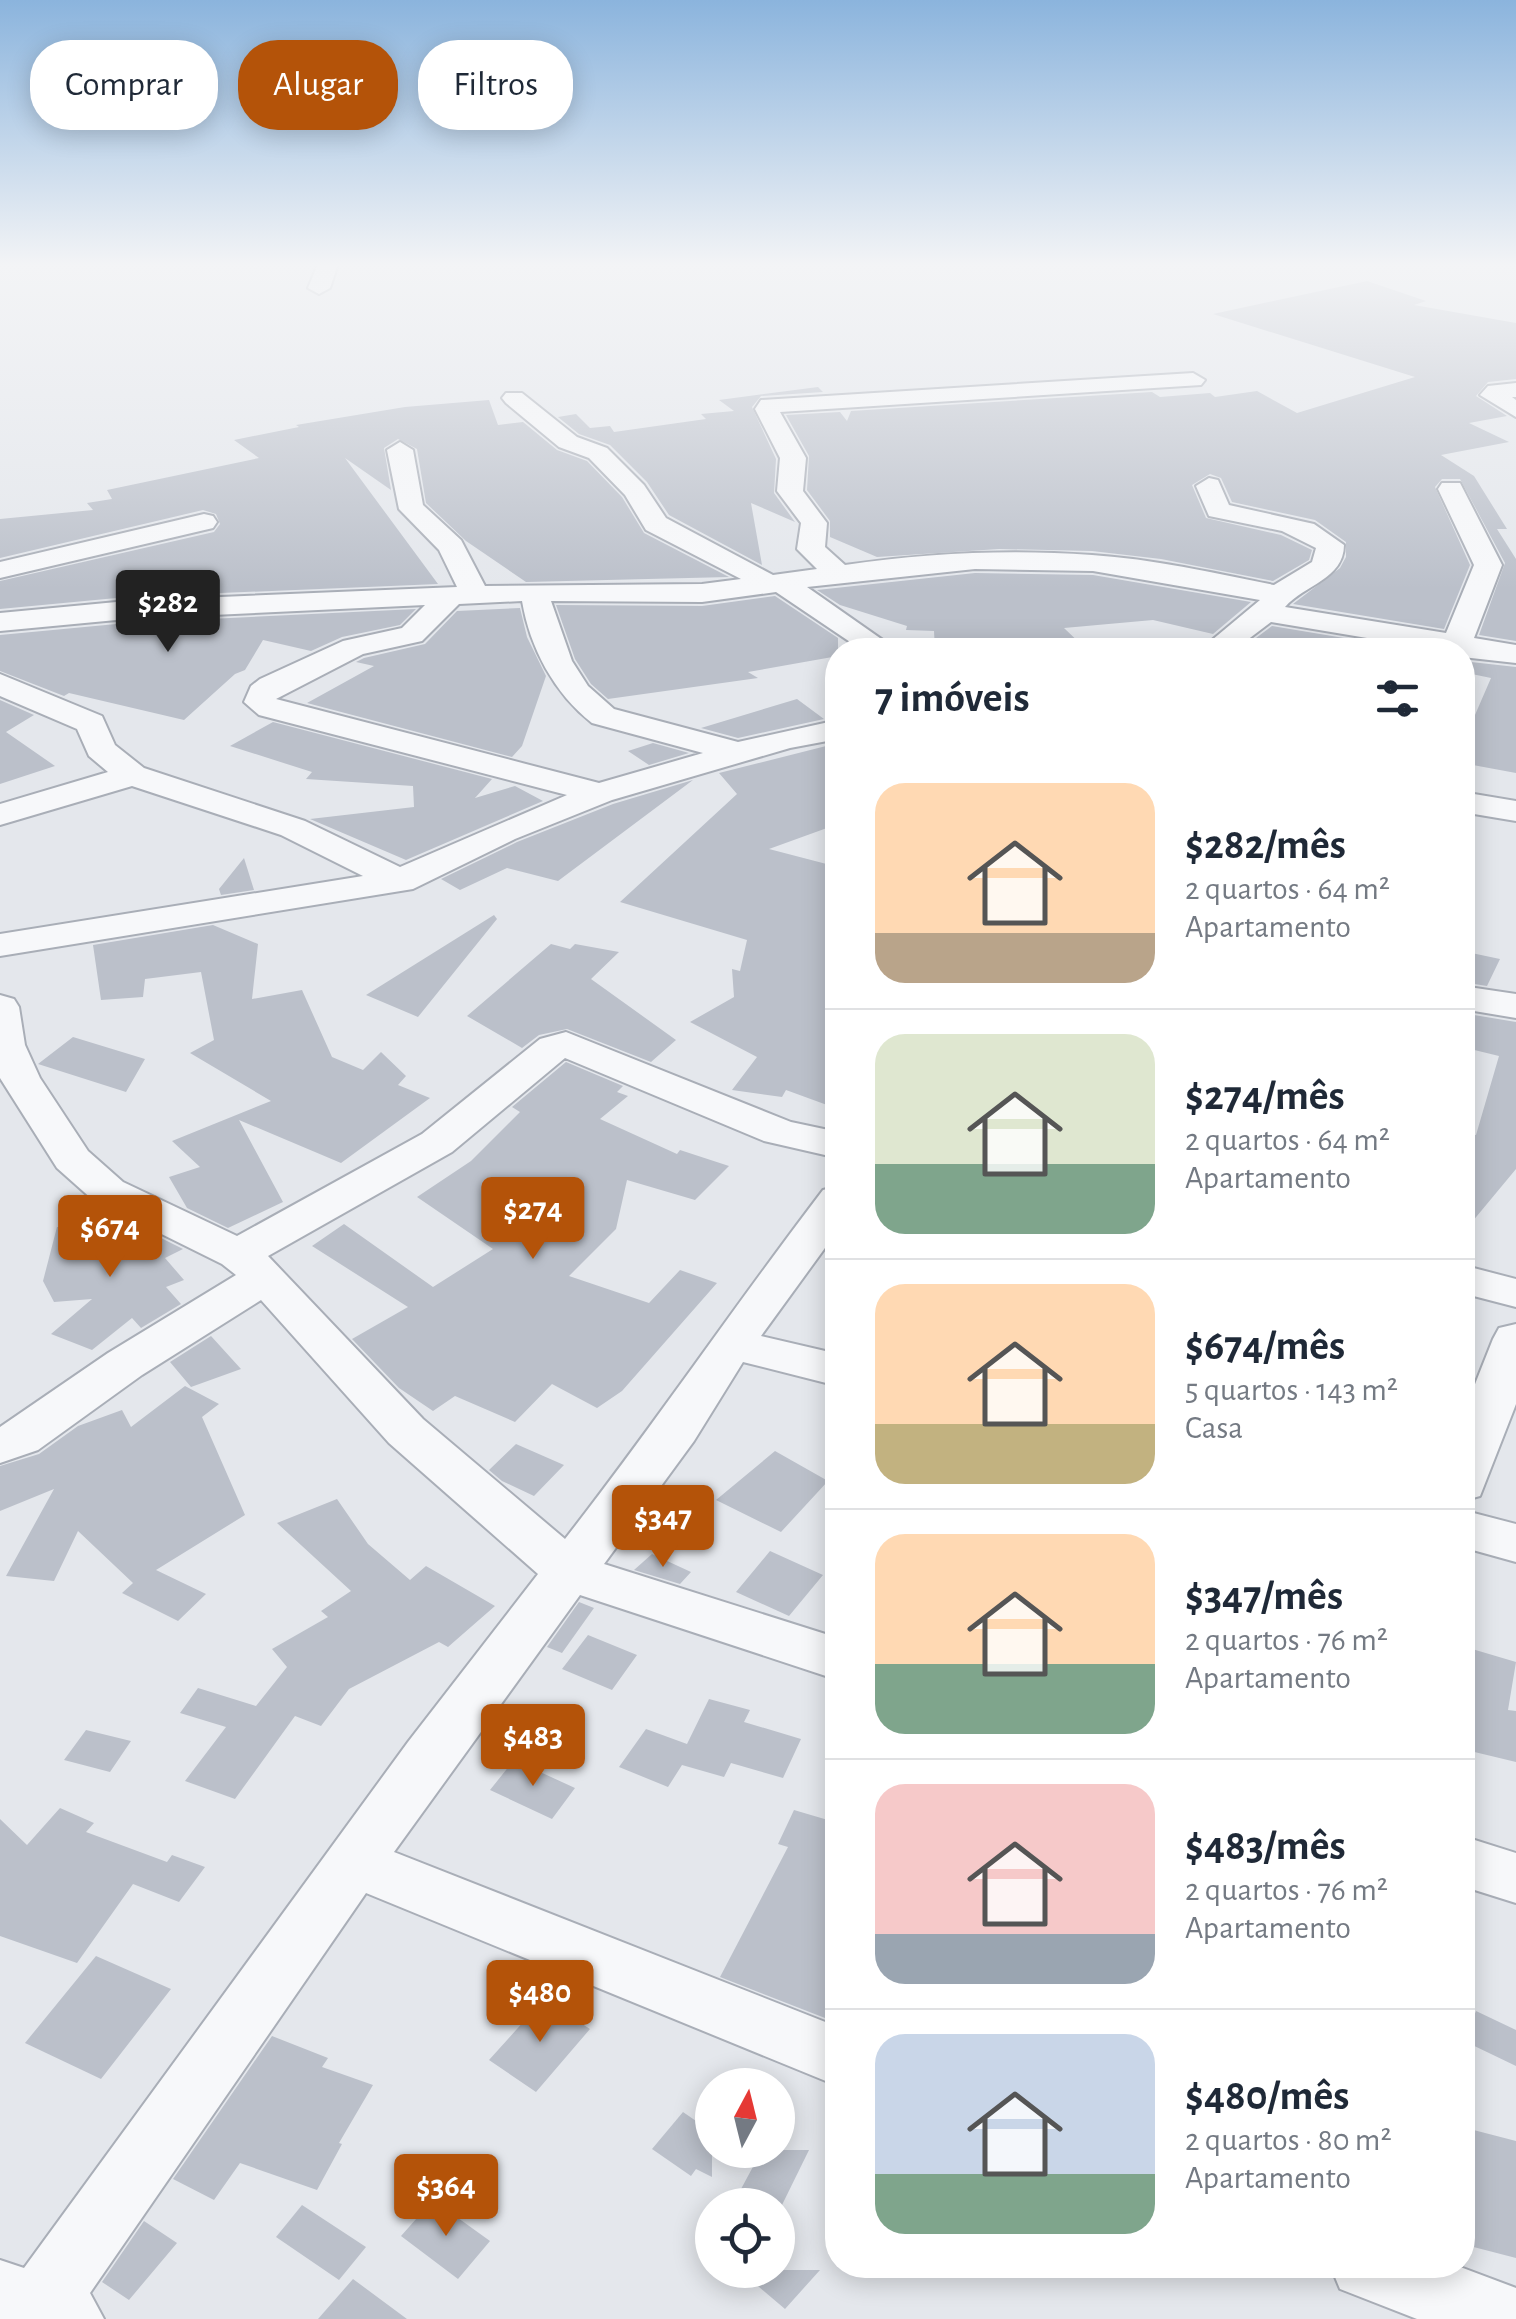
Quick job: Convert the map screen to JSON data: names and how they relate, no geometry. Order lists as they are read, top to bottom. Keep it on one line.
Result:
{"north":"top","page":{"chip":["Comprar","Alugar","Filtros"],"price":["$282","$274","$674","$347","$483","$480","$364"],"heading":"7 imóveis","list":[{"name":"$282/mês","note":"2 quartos · 64 m² · Apartamento"},{"name":"$274/mês","note":"2 quartos · 64 m² · Apartamento"},{"name":"$674/mês","note":"5 quartos · 143 m² · Casa"},{"name":"$347/mês","note":"2 quartos · 76 m² · Apartamento"},{"name":"$483/mês","note":"2 quartos · 76 m² · Apartamento"},{"name":"$480/mês","note":"2 quartos · 80 m² · Apartamento"}]}}
